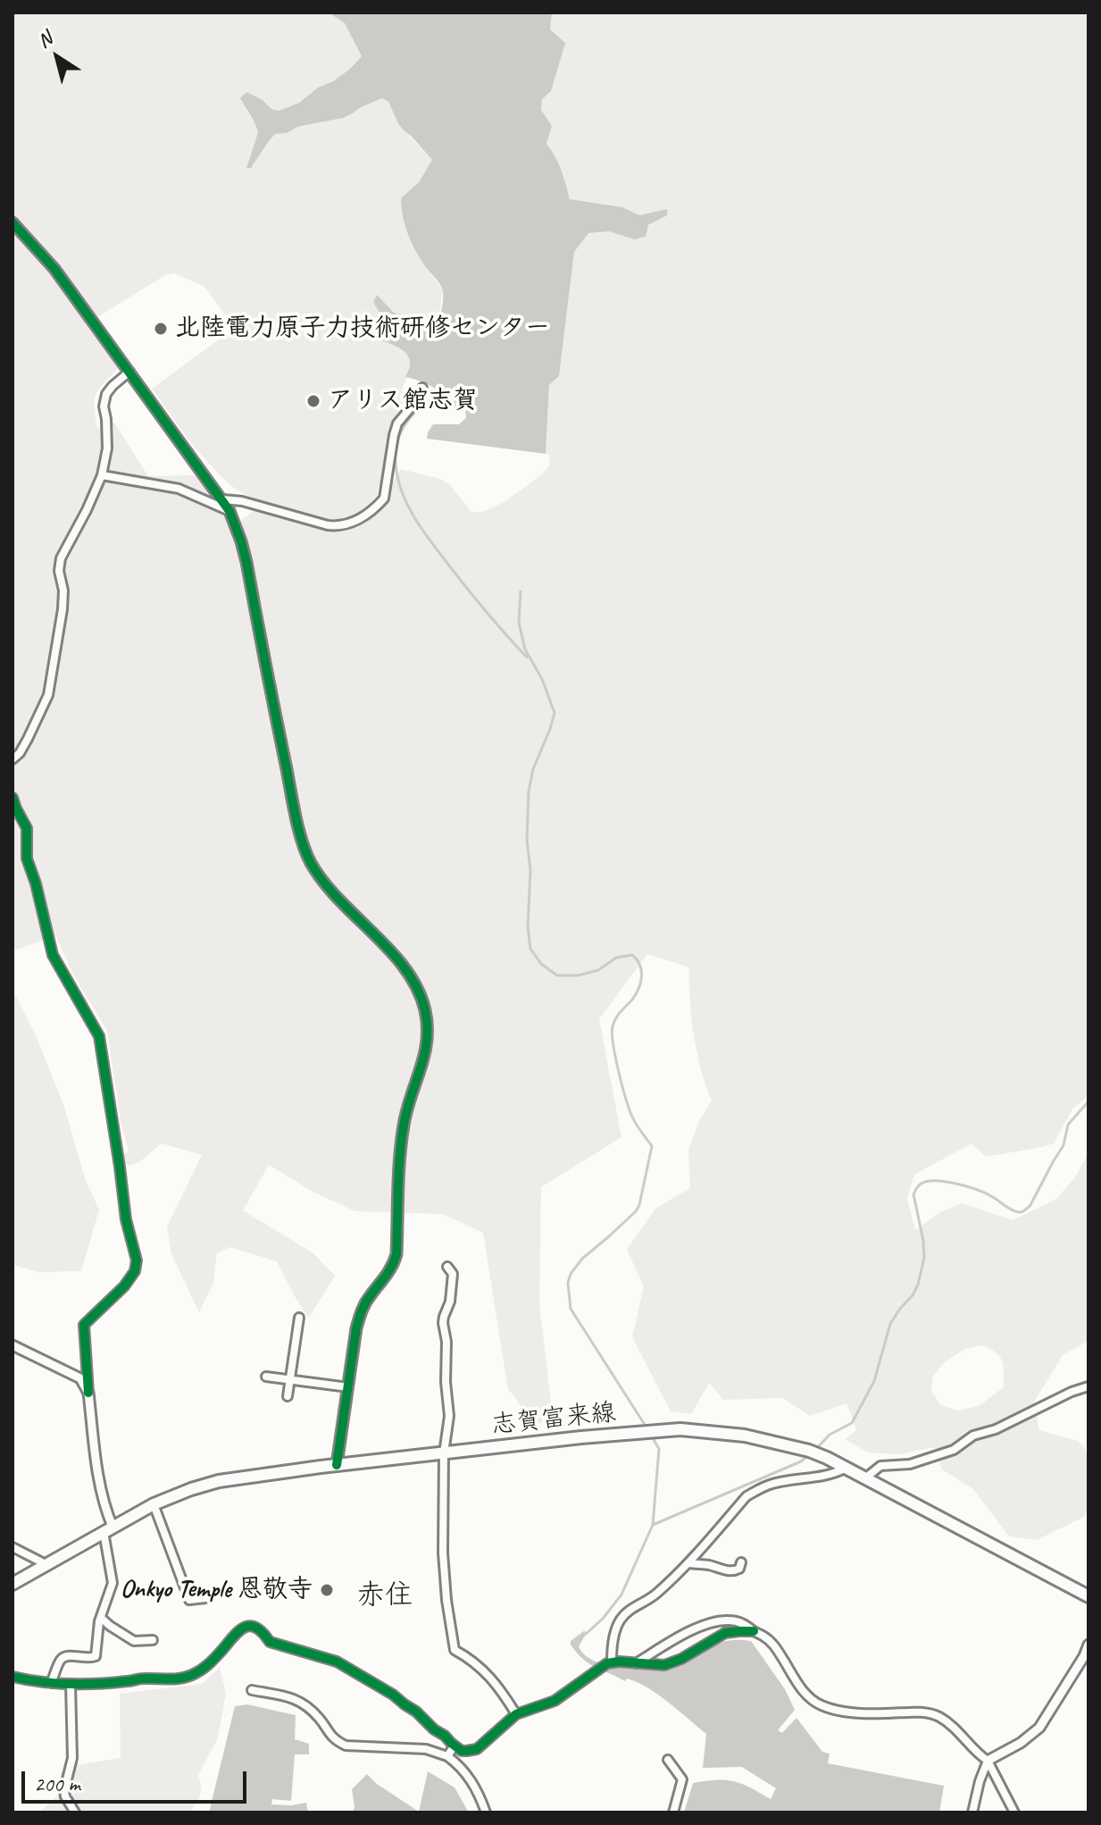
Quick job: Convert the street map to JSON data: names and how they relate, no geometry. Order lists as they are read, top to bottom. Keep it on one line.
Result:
{"streets":{"main road":["志賀富来線"]},"districts":["赤住"],"places":["北陸電力原子力技術研修センター","アリス館志賀","Onkyo Temple 恩敬寺"],"scale_bar":"200 m","north":"top left"}
